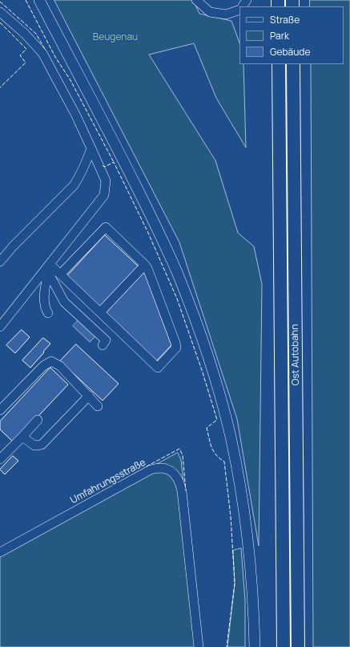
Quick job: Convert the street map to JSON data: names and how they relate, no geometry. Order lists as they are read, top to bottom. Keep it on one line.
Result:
{"streets":{"highway":["Ost Autobahn"],"lane":["Umfahrungsstraße"]},"parks":["Beugenau"],"legend":["Straße","Park","Gebäude"]}
